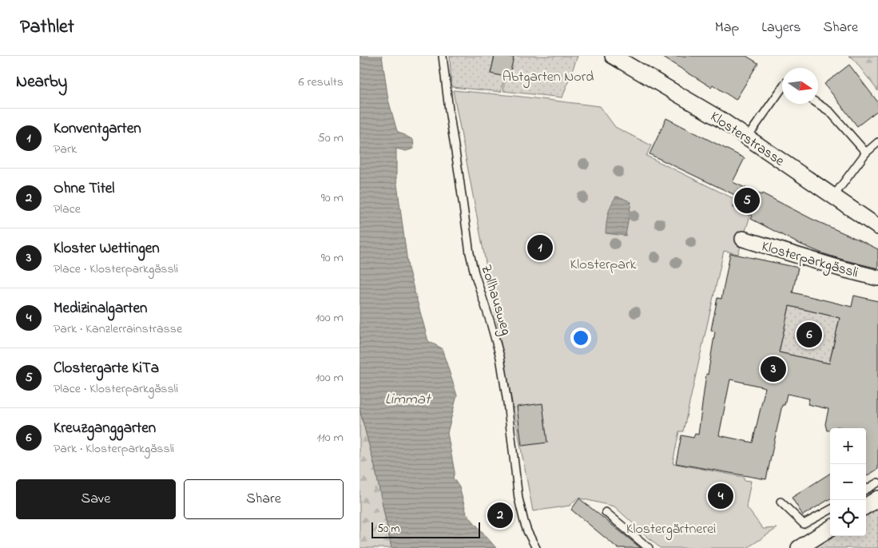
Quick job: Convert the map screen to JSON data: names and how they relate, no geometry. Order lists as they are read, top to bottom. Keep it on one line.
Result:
{"streets":{"street":["Klosterstrasse","Klosterparkgässli"],"lane":["Zollhausweg"]},"water":["Limmat"],"parks":["Abtgarten Nord","Klosterpark","Klostergärtnerei"],"scale_bar":"50 m","north":"right","page":{"header":"Pathlet","nav":["Map","Layers","Share"],"heading":["Nearby","6 results"],"list":[{"mark":"1","name":"Konventgarten","note":"Park","value":"50 m"},{"mark":"2","name":"Ohne Titel","note":"Place","value":"90 m"},{"mark":"3","name":"Kloster Wettingen","note":"Place · Klosterparkgässli","value":"90 m"},{"mark":"4","name":"Medizinalgarten","note":"Park · Kanzlerrainstrasse","value":"100 m"},{"mark":"5","name":"Clostergarte KiTa","note":"Place · Klosterparkgässli","value":"100 m"},{"mark":"6","name":"Kreuzganggarten","note":"Park · Klosterparkgässli","value":"110 m"}],"pins":["5","1","6","3","4","2"],"map_buttons":["+","−"],"buttons":["Save","Share"],"scale":"50 m"}}
